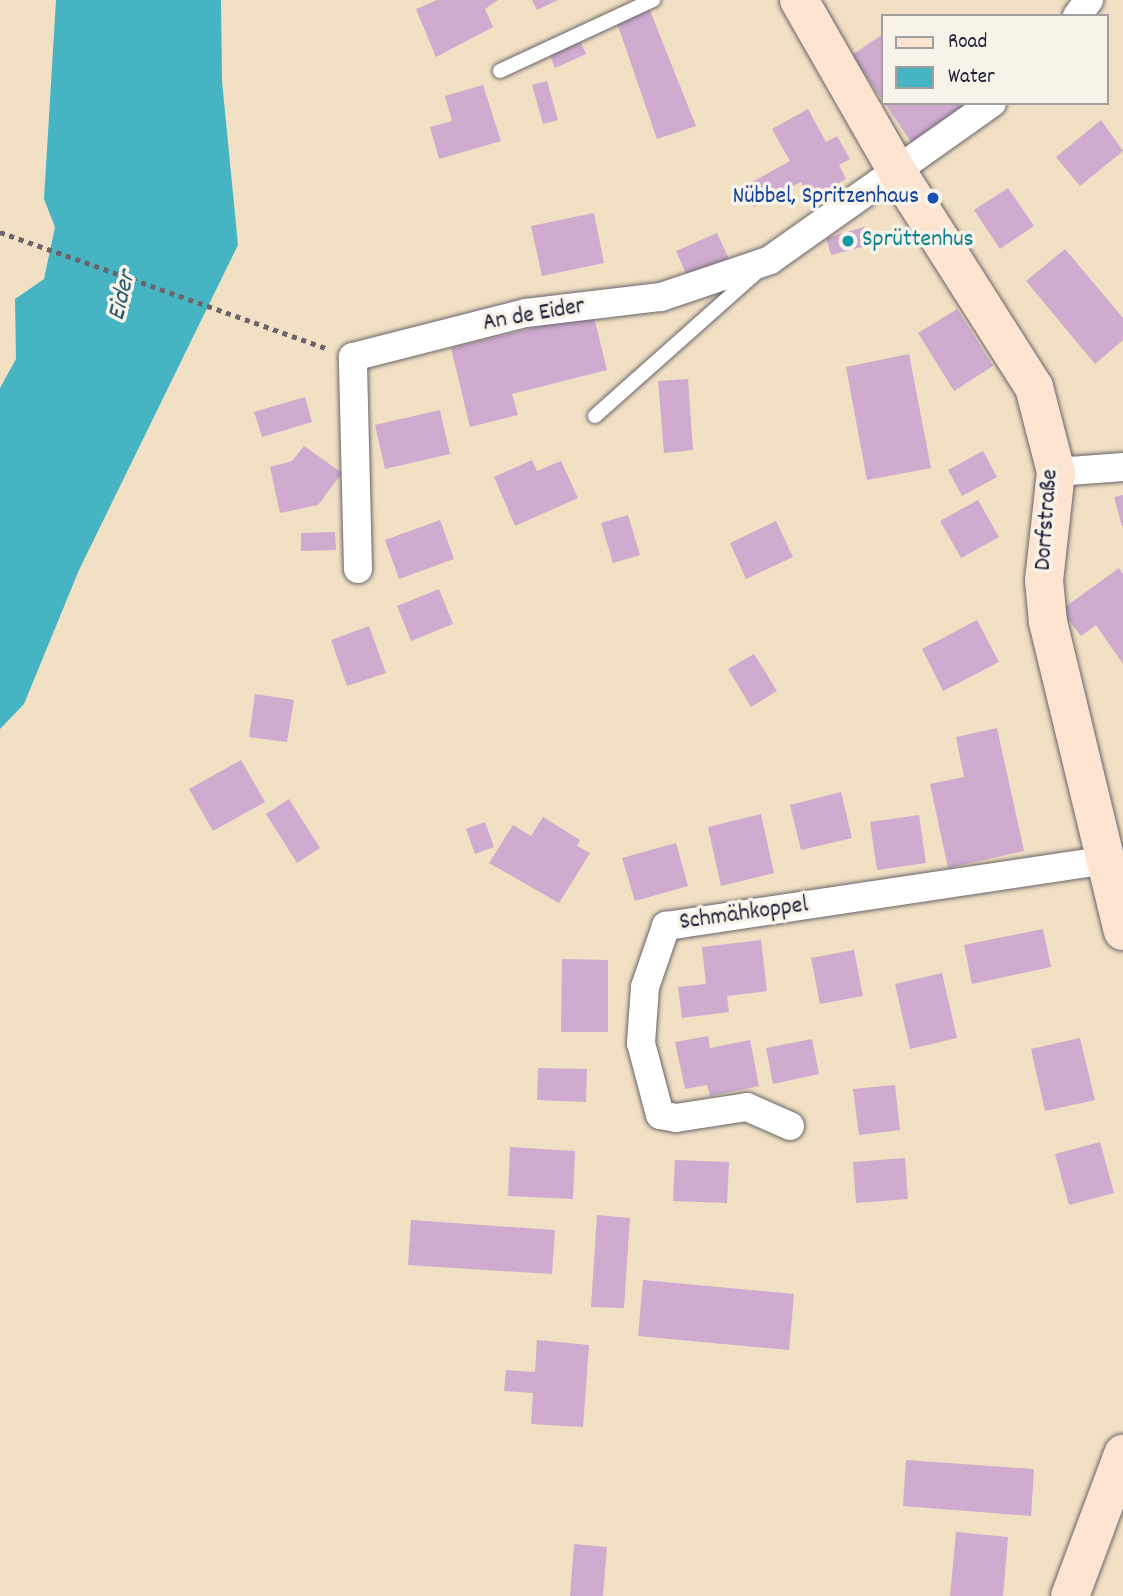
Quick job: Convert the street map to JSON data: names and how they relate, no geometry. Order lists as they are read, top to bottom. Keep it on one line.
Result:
{"streets":{"street":["An de Eider","Dorfstraße","Schmähkoppel"]},"crossings":[["An de Eider","Dorfstraße"],["Dorfstraße","Schmähkoppel"]],"water":["Eider"],"places":["Nübbel, Spritzenhaus","Sprüttenhus"],"legend":["Road","Water"]}
